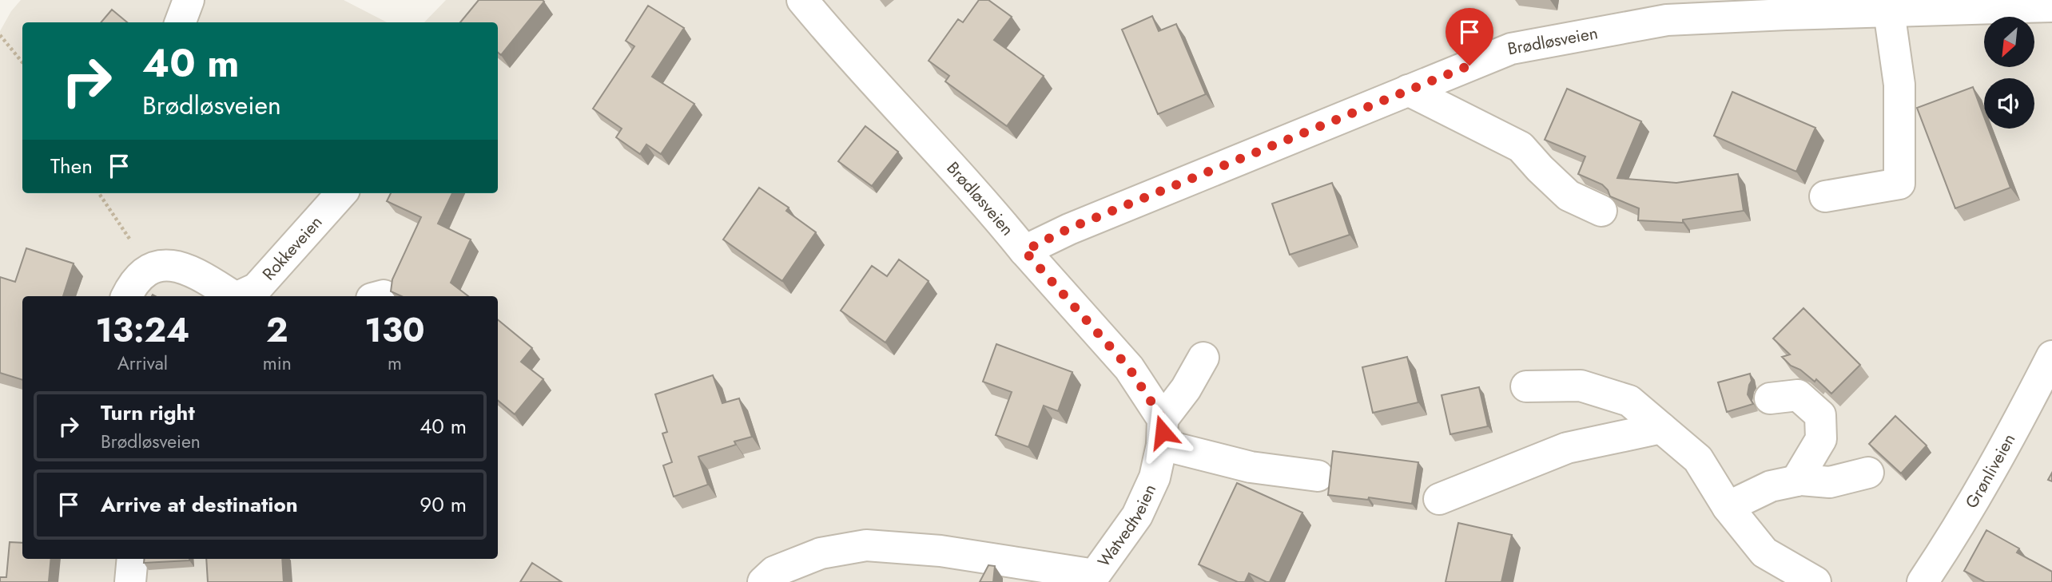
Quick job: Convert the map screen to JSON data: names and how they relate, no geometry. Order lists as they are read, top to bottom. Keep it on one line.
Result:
{"streets":{"street":["Brødløsveien","Rokkeveien","Grønliveien","Watvedtveien"]},"north":"bottom left","page":{"turn":["40 m","Brødløsveien"],"then":"Then","eta":["13:24","Arrival","2","min","130","m"],"list":[{"name":"Turn right","note":"Brødløsveien","value":"40 m"},{"name":"Arrive at destination","value":"90 m"}]}}
